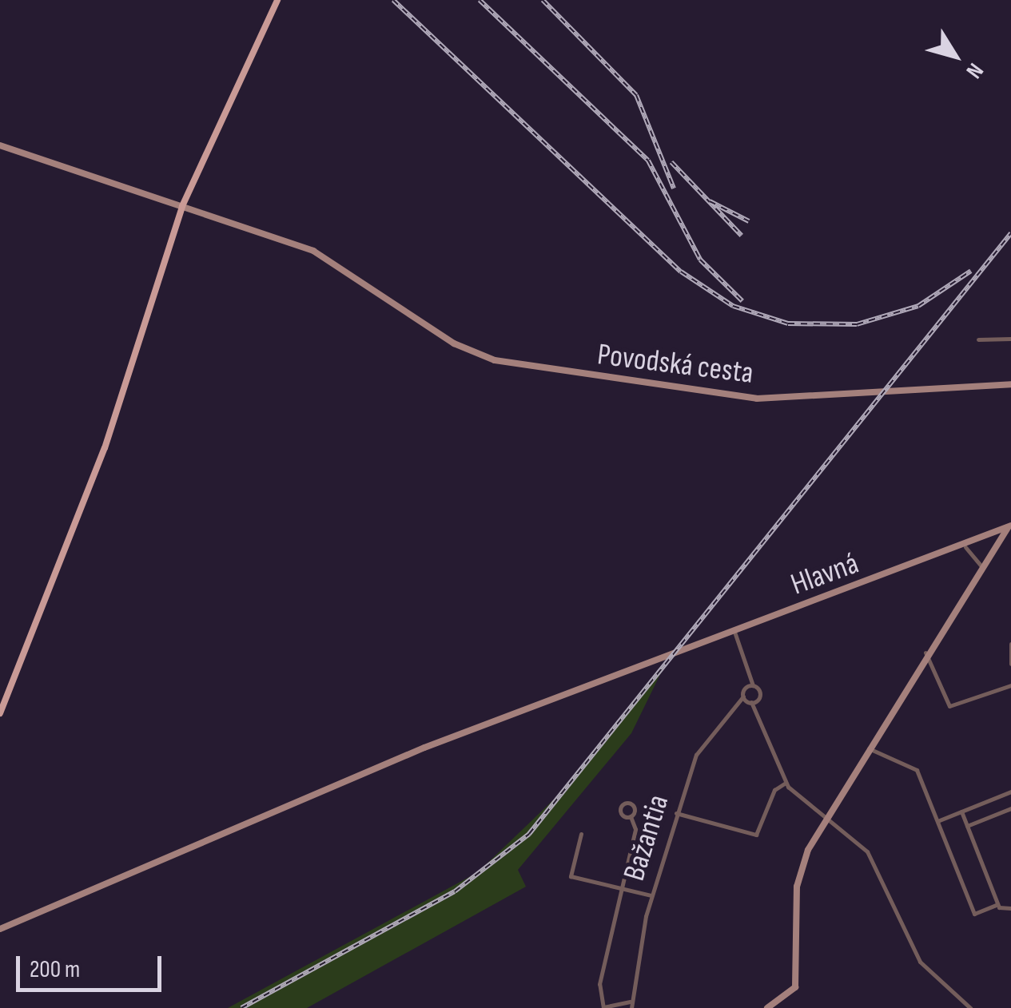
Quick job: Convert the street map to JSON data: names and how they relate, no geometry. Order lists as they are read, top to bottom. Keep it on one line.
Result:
{"streets":{"street":["Povodská cesta","Hlavná","Bažantia"]},"scale_bar":"200 m","north":"bottom right"}
